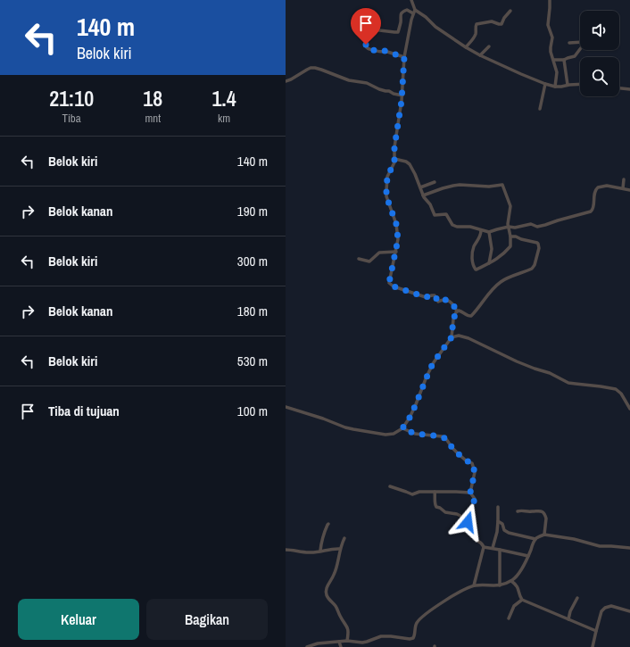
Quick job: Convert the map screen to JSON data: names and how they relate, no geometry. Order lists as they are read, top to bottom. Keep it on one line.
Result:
{"page":{"turn":["140 m","Belok kiri"],"eta":["21:10","Tiba","18","mnt","1.4","km"],"list":[{"name":"Belok kiri","value":"140 m"},{"name":"Belok kanan","value":"190 m"},{"name":"Belok kiri","value":"300 m"},{"name":"Belok kanan","value":"180 m"},{"name":"Belok kiri","value":"530 m"},{"name":"Tiba di tujuan","value":"100 m"}],"buttons":["Keluar","Bagikan"]}}
